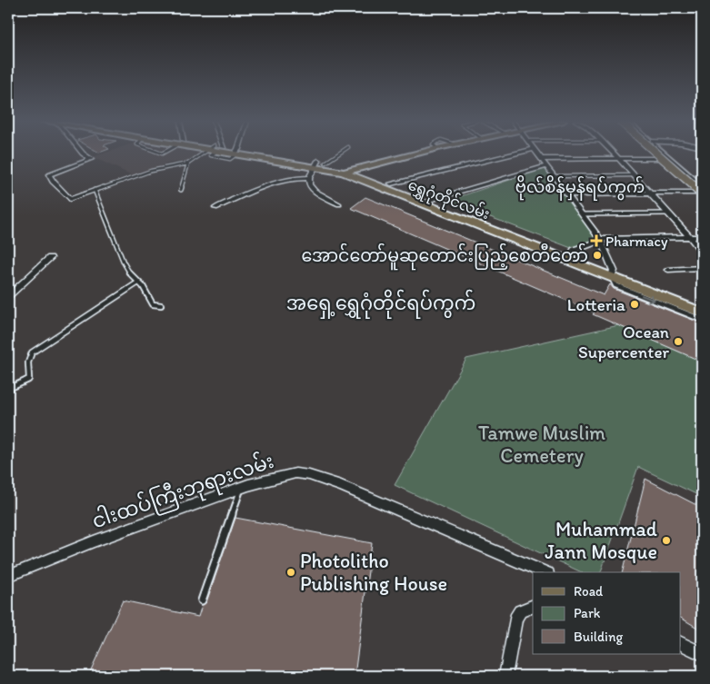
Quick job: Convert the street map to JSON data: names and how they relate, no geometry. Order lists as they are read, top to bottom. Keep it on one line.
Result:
{"streets":{"main road":["ရွှေဂုံတိုင်လမ်း"],"street":["ငါးထပ်ကြီးဘုရားလမ်း"]},"districts":["ဗိုလ်စိန်မှန်ရပ်ကွက်","အရှေ့ရွှေဂုံတိုင်ရပ်ကွက်"],"parks":["Tamwe Muslim Cemetery"],"places":{"health":["Pharmacy"],"other":["အောင်တော်မူဆုတောင်းပြည့်စေတီတော်","Lotteria","Ocean Supercenter","Muhammad Jann Mosque","Photolitho Publishing House"]},"legend":["Road","Park","Building"]}
